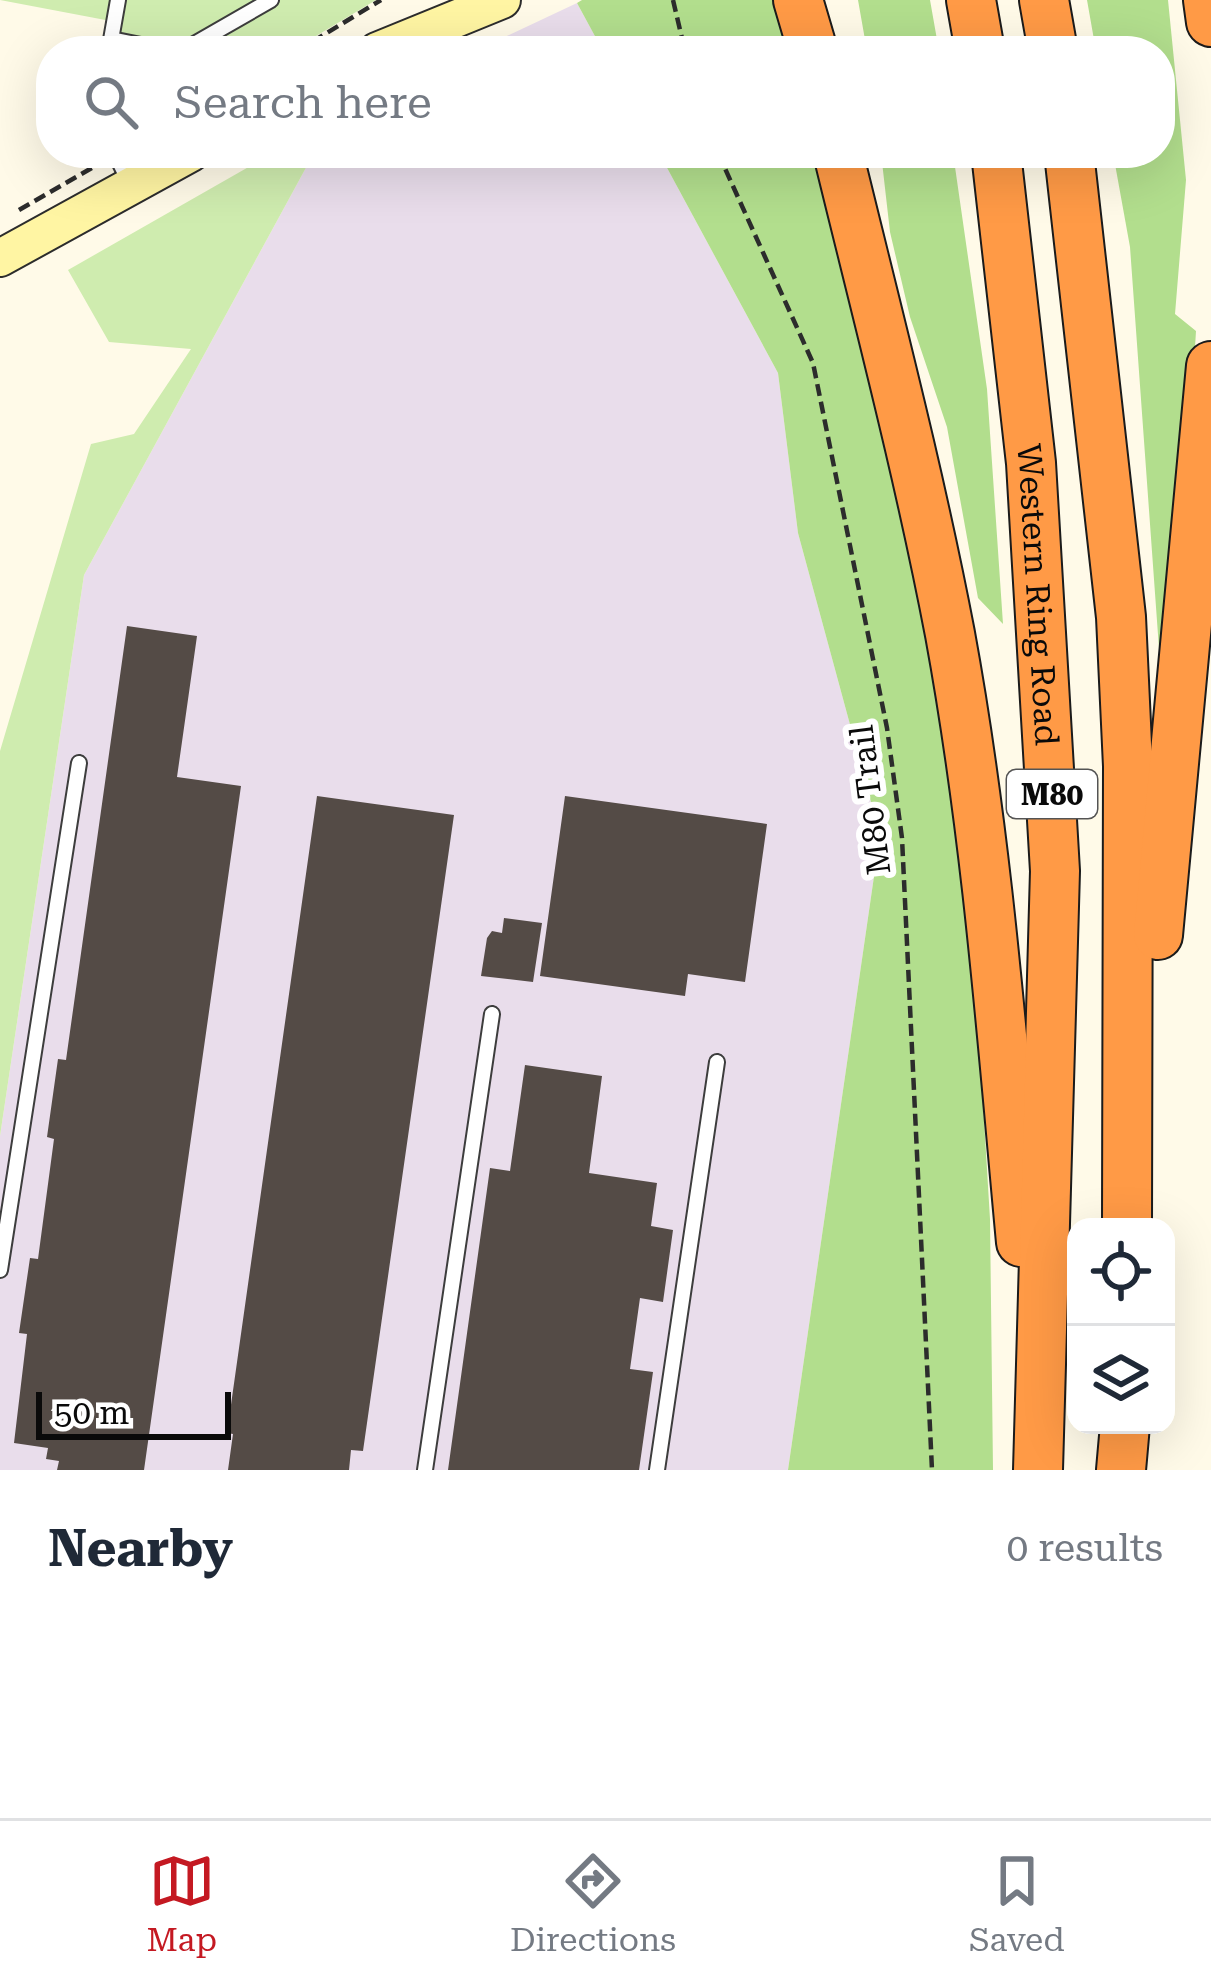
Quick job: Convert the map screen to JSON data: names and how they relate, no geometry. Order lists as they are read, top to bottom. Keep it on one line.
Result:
{"streets":{"highway":["Western Ring Road","M80"],"path":["M80 Trail"]},"scale_bar":"50 m","page":{"search":"Search here","scale":"50 m","heading":["Nearby","0 results"],"nav":["Map","Directions","Saved"]}}
